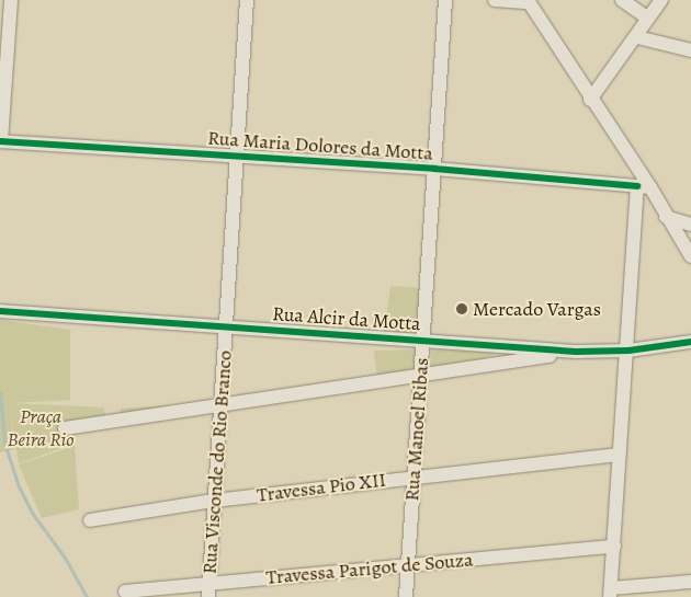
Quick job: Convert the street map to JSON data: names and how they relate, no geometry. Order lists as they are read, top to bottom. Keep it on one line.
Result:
{"streets":{"street":["Rua Maria Dolores da Motta","Rua Alcir da Motta","Rua Manoel Ribas","Rua Visconde do Rio Branco","Travessa Pio XII","Travessa Parigot de Souza"]},"crossings":[["Rua Maria Dolores da Motta","Rua Manoel Ribas"],["Rua Maria Dolores da Motta","Rua Visconde do Rio Branco"],["Rua Alcir da Motta","Rua Manoel Ribas"],["Rua Alcir da Motta","Rua Visconde do Rio Branco"],["Rua Manoel Ribas","Travessa Pio XII"],["Rua Manoel Ribas","Travessa Parigot de Souza"],["Rua Visconde do Rio Branco","Travessa Pio XII"],["Rua Visconde do Rio Branco","Travessa Parigot de Souza"]],"parks":["Praça Beira Rio"],"places":["Mercado Vargas"]}
